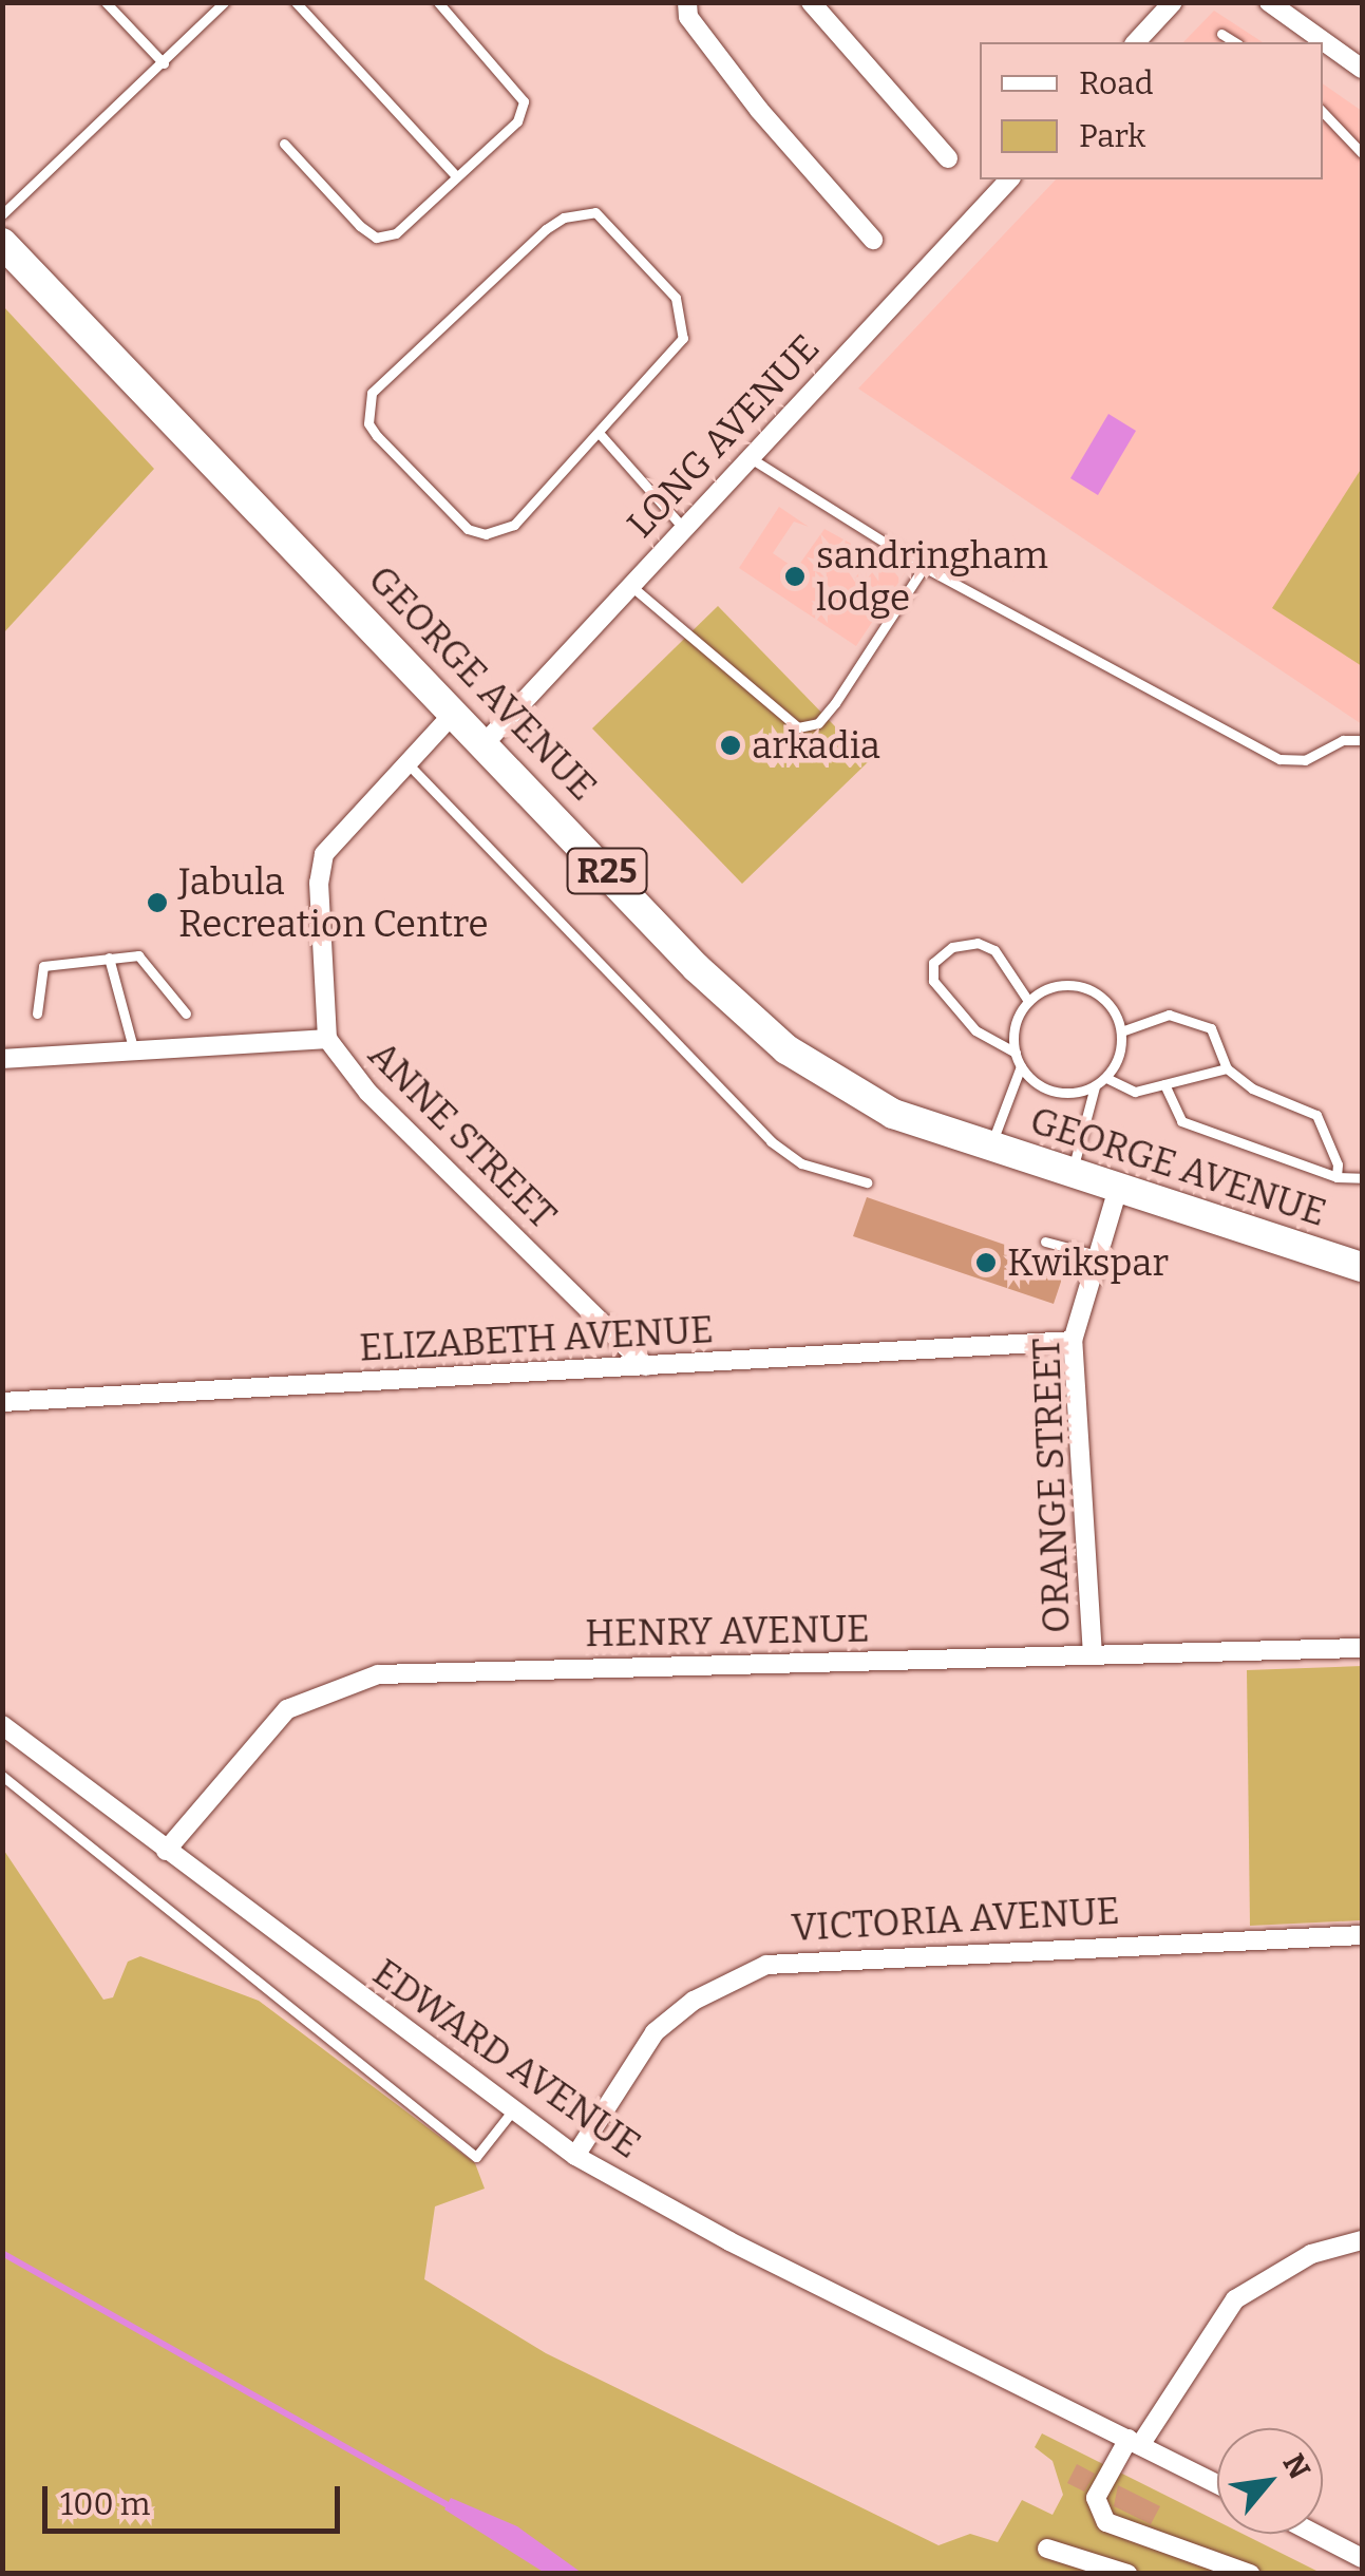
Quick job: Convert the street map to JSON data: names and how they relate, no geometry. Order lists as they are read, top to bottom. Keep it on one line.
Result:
{"streets":{"main road":["GEORGE AVENUE","R25"],"street":["LONG AVENUE","ANNE STREET","ELIZABETH AVENUE","ORANGE STREET","HENRY AVENUE","VICTORIA AVENUE","EDWARD AVENUE"]},"crossings":[["LONG AVENUE","GEORGE AVENUE"],["GEORGE AVENUE","ANNE STREET"],["GEORGE AVENUE","ORANGE STREET"],["ANNE STREET","ELIZABETH AVENUE"],["ELIZABETH AVENUE","ORANGE STREET"],["ORANGE STREET","HENRY AVENUE"],["HENRY AVENUE","EDWARD AVENUE"],["VICTORIA AVENUE","EDWARD AVENUE"]],"places":["sandringham lodge","arkadia","Jabula Recreation Centre","Kwikspar"],"legend":["Road","Park"],"scale_bar":"100 m","north":"top right"}
